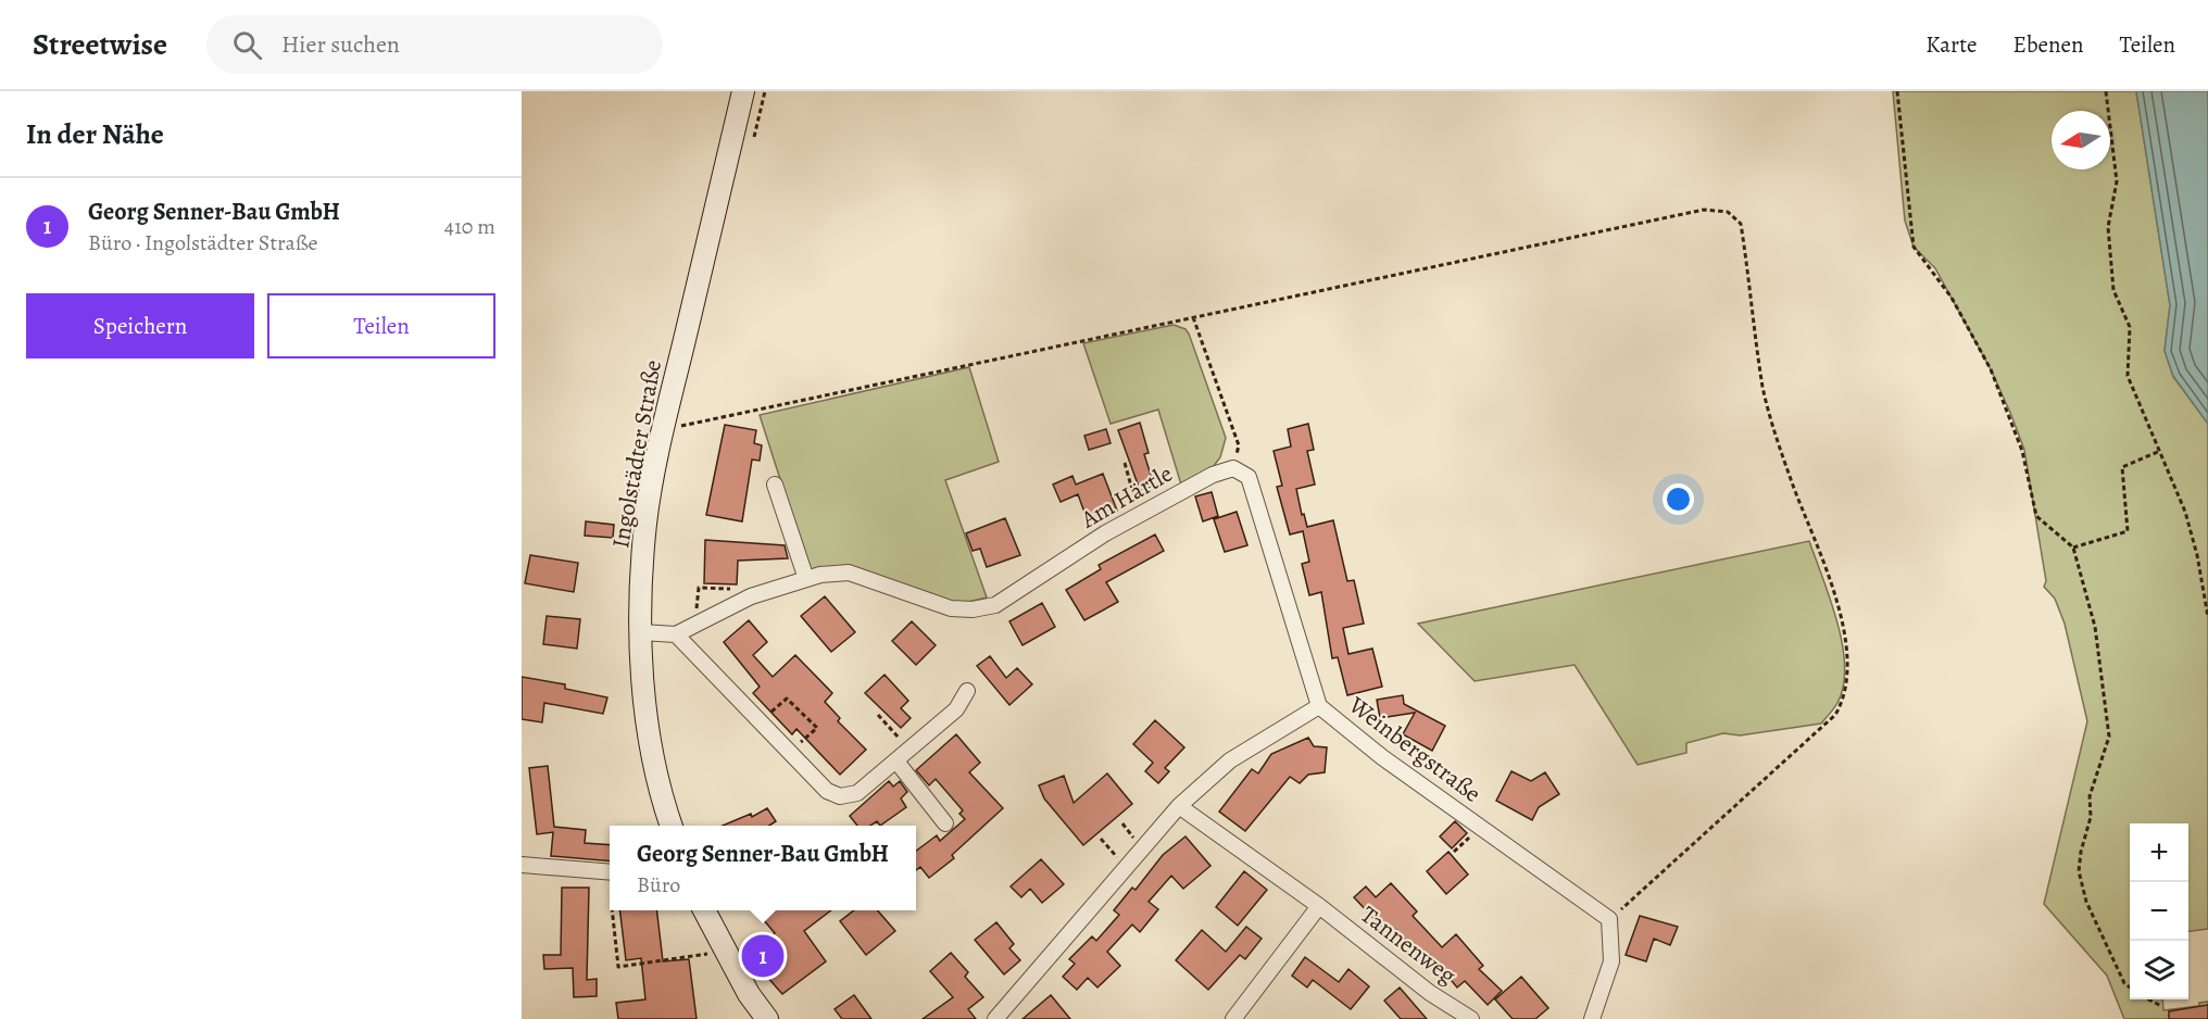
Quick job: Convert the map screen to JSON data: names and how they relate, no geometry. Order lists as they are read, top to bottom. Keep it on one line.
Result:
{"streets":{"main road":["Ingolstädter Straße"],"street":["Am Härtle","Weinbergstraße","Tannenweg"]},"crossings":[["Weinbergstraße","Tannenweg"]],"north":"left","page":{"header":"Streetwise","search":"Hier suchen","nav":["Karte","Ebenen","Teilen"],"heading":"In der Nähe","list":[{"mark":"1","name":"Georg Senner-Bau GmbH","note":"Büro · Ingolstädter Straße","value":"410 m"}],"buttons":["Speichern","Teilen"],"map_buttons":["+","−"],"popup":["Georg Senner-Bau GmbH","Büro"],"pins":"1"}}
